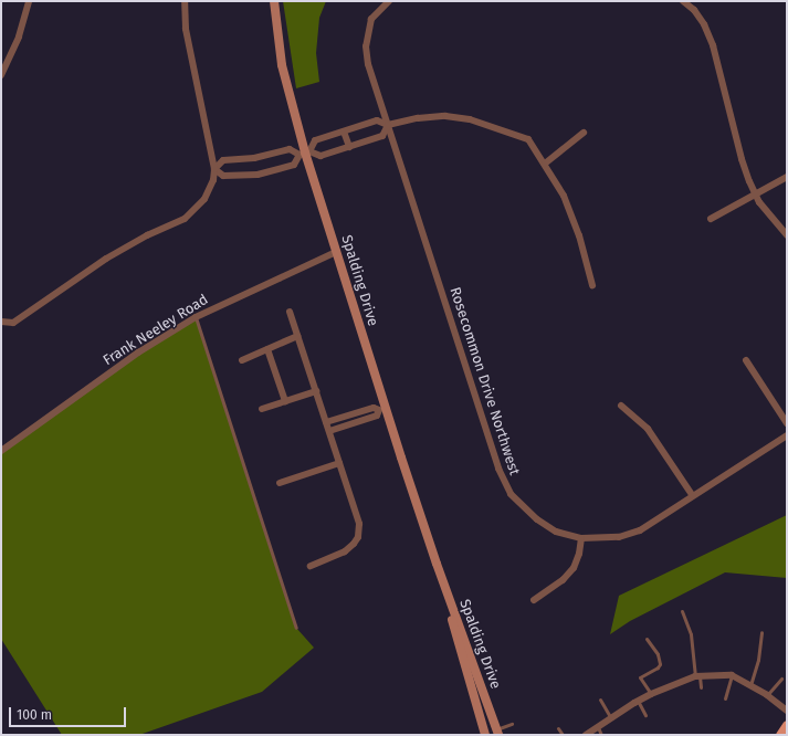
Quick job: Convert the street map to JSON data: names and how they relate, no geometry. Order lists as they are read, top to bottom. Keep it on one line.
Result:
{"streets":{"main road":["Spalding Drive"],"street":["Frank Neeley Road","Rosecommon Drive Northwest"]},"crossings":[["Spalding Drive","Frank Neeley Road"]],"scale_bar":"100 m"}
